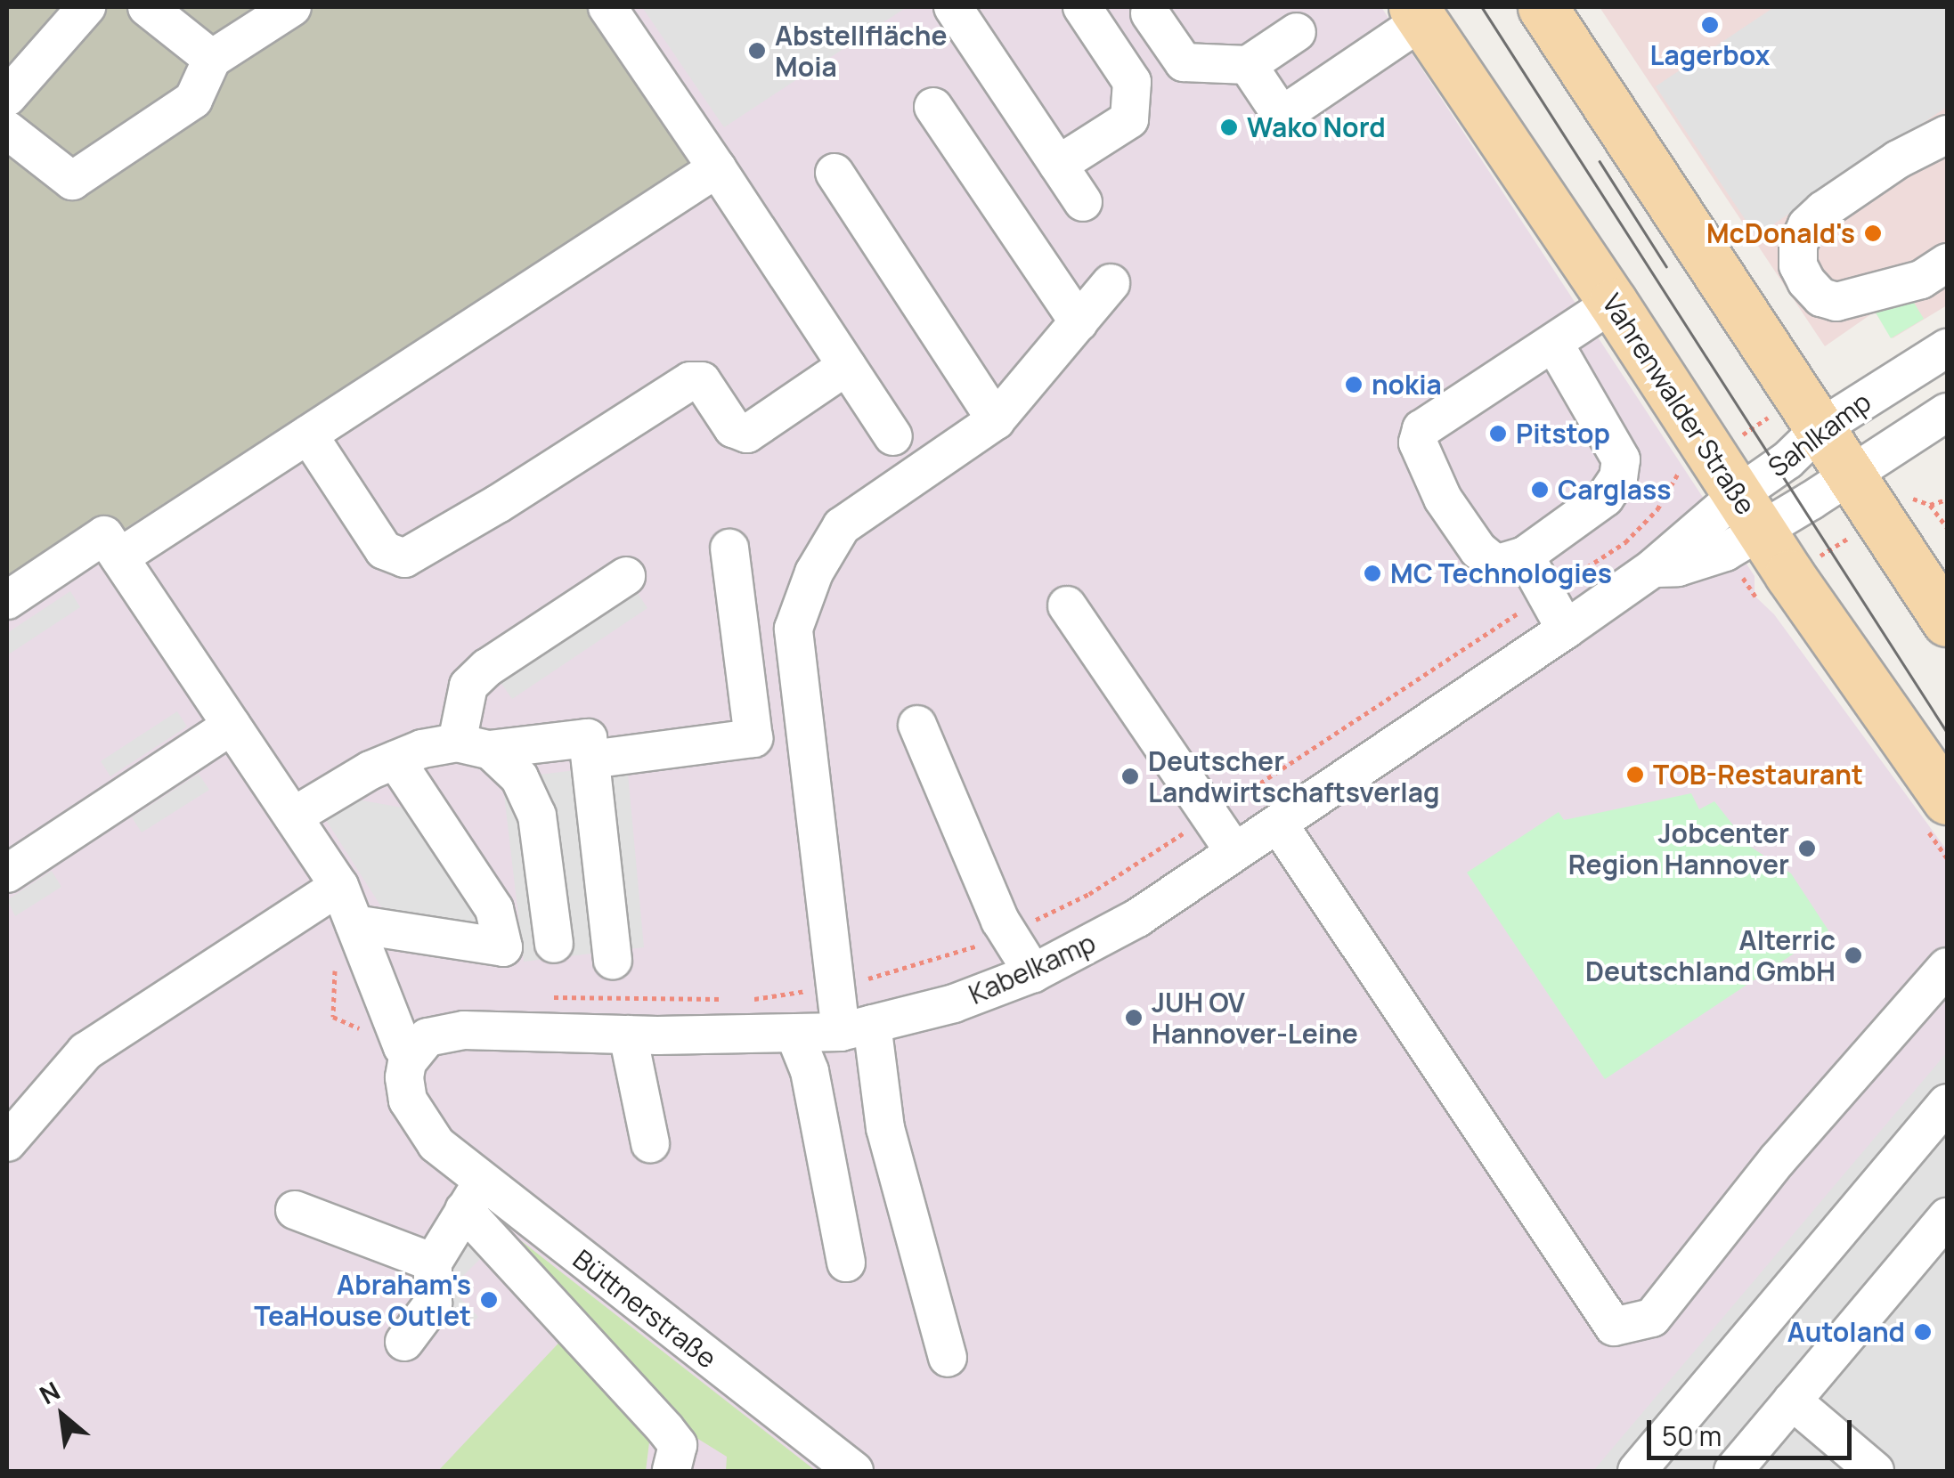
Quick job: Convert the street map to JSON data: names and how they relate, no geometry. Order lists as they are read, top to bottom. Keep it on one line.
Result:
{"streets":{"main road":["Vahrenwalder Straße"],"street":["Sahlkamp","Kabelkamp","Büttnerstraße"]},"crossings":[["Vahrenwalder Straße","Sahlkamp"],["Vahrenwalder Straße","Kabelkamp"],["Sahlkamp","Kabelkamp"],["Kabelkamp","Büttnerstraße"]],"places":["Lagerbox","Abstellfläche Moia","Wako Nord","McDonald's","nokia","Pitstop","Carglass","MC Technologies","TOB-Restaurant","Deutscher Landwirtschaftsverlag","Jobcenter Region Hannover","Alterric Deutschland GmbH","JUH OV Hannover-Leine","Abraham's TeaHouse Outlet","Autoland"],"scale_bar":"50 m","north":"top left"}
